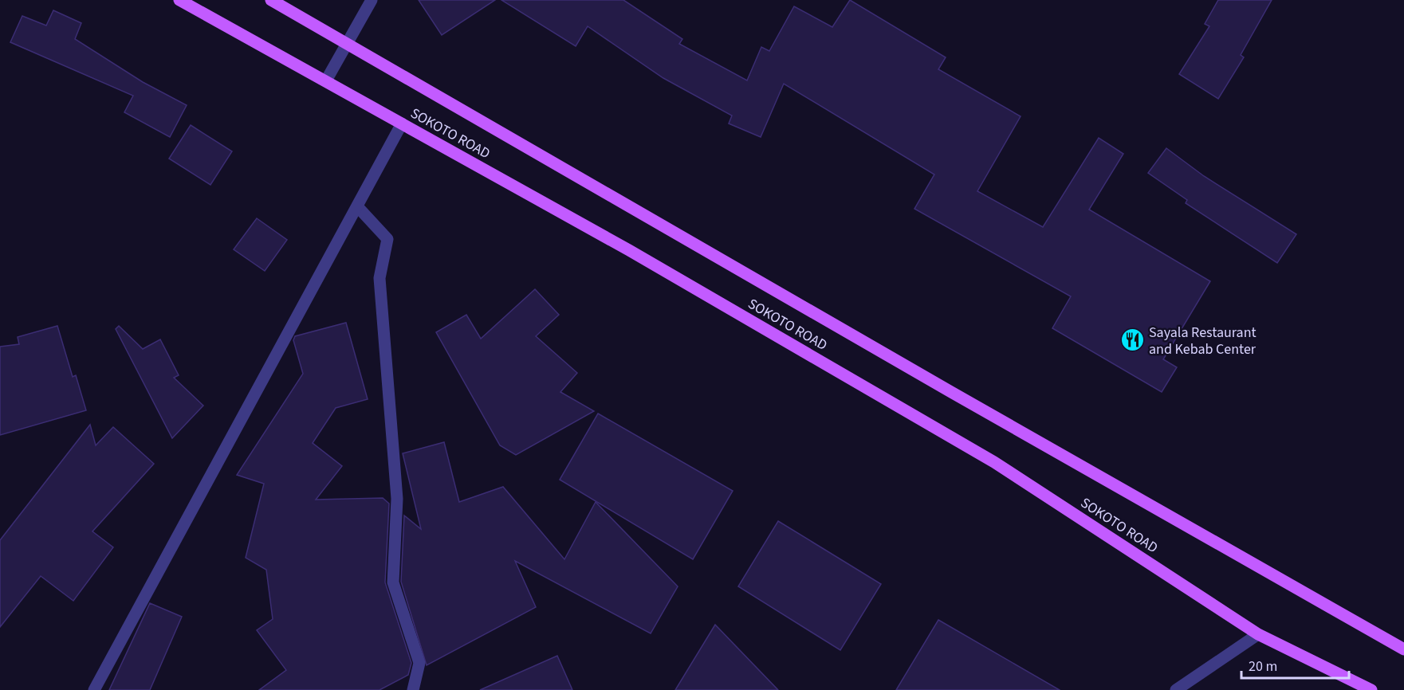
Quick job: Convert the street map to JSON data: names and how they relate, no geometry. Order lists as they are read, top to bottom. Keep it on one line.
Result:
{"streets":{"main road":["SOKOTO ROAD"]},"places":{"restaurant":["Sayala Restaurant and Kebab Center"]},"scale_bar":"20 m"}
